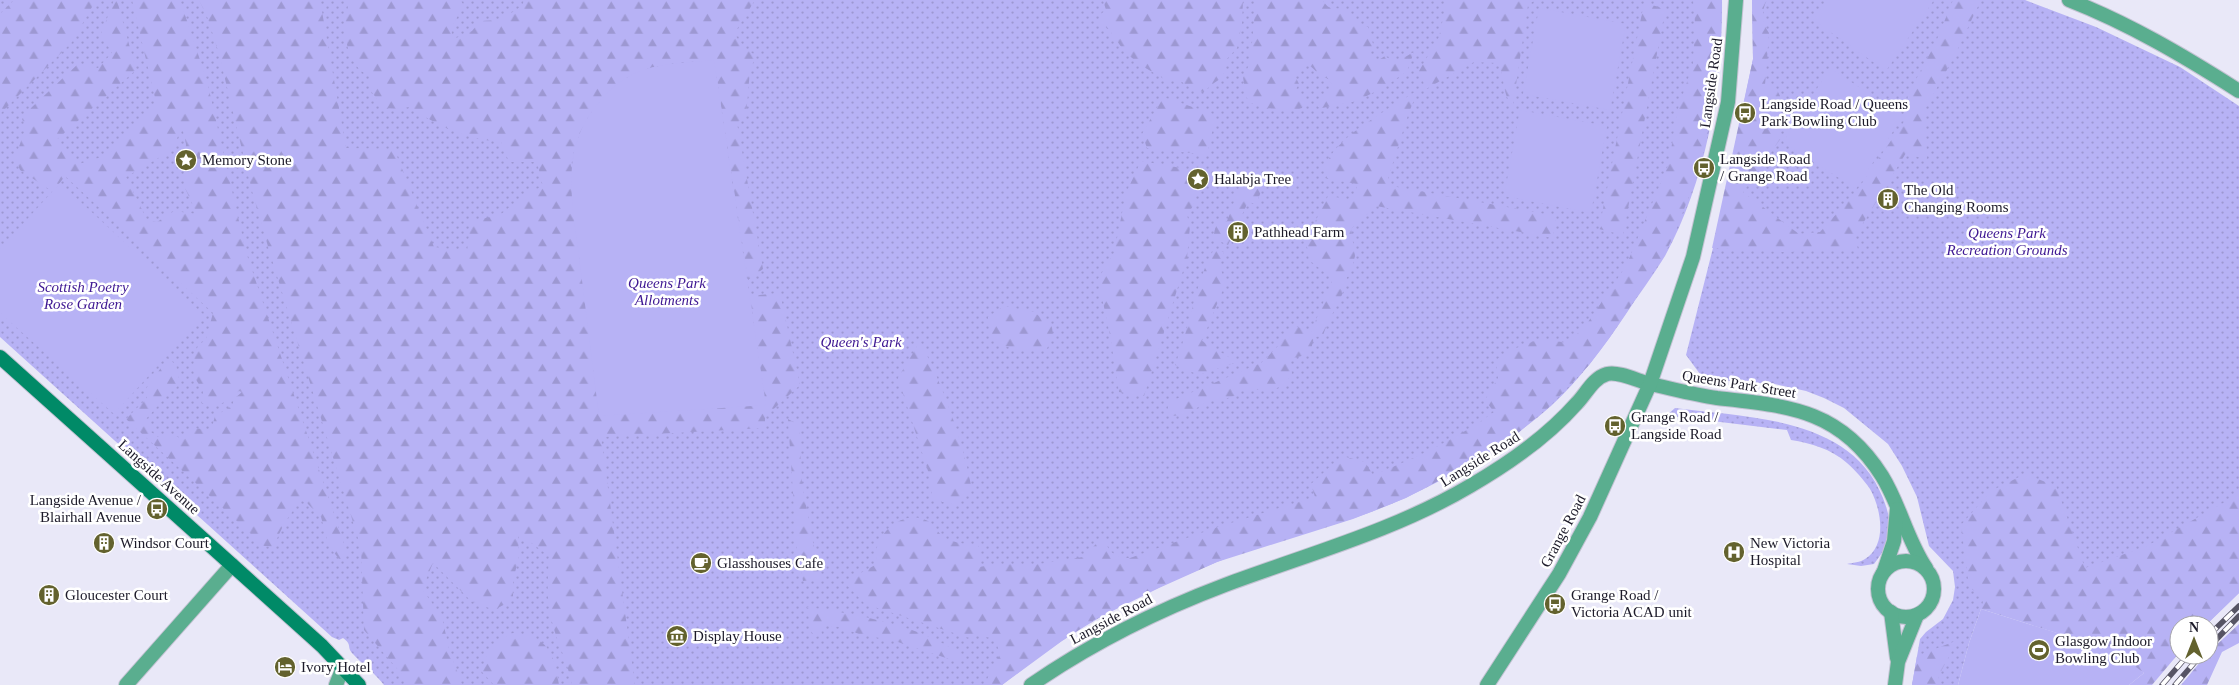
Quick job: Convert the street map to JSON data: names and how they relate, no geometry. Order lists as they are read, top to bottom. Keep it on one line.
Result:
{"streets":{"main road":["Langside Avenue"],"street":["Langside Road","Queens Park Street","Grange Road"]},"crossings":[["Langside Road","Queens Park Street"],["Langside Road","Grange Road"],["Queens Park Street","Grange Road"]],"parks":["Queens Park Recreation Grounds","Queens Park Allotments","Scottish Poetry Rose Garden","Queen's Park"],"places":{"bus stop":["Langside Road / Queens Park Bowling Club","Langside Road / Grange Road","Grange Road / Langside Road","Langside Avenue / Blairhall Avenue","Grange Road / Victoria ACAD unit"],"place":["Memory Stone","Halabja Tree"],"building":["The Old Changing Rooms","Pathhead Farm","Windsor Court","Gloucester Court"],"hospital":["New Victoria Hospital"],"cafe":["Glasshouses Cafe"],"museum":["Display House"],"sports":["Glasgow Indoor Bowling Club"],"hotel":["Ivory Hotel"]},"north":"top"}
